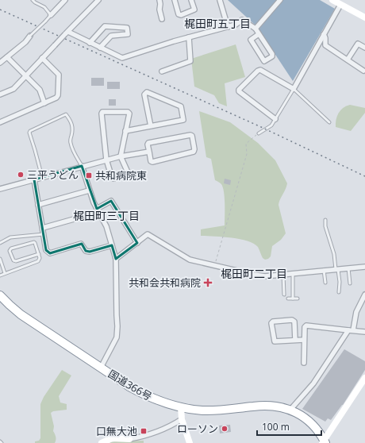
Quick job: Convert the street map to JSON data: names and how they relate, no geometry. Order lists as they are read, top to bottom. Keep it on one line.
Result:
{"streets":{"highway":["国道366号"]},"districts":["梶田町五丁目","梶田町三丁目","梶田町二丁目"],"places":{"other":["三平うどん","ローソン"],"transit":["共和病院東","口無大池"],"health":["共和会共和病院"]},"scale_bar":"100 m"}
